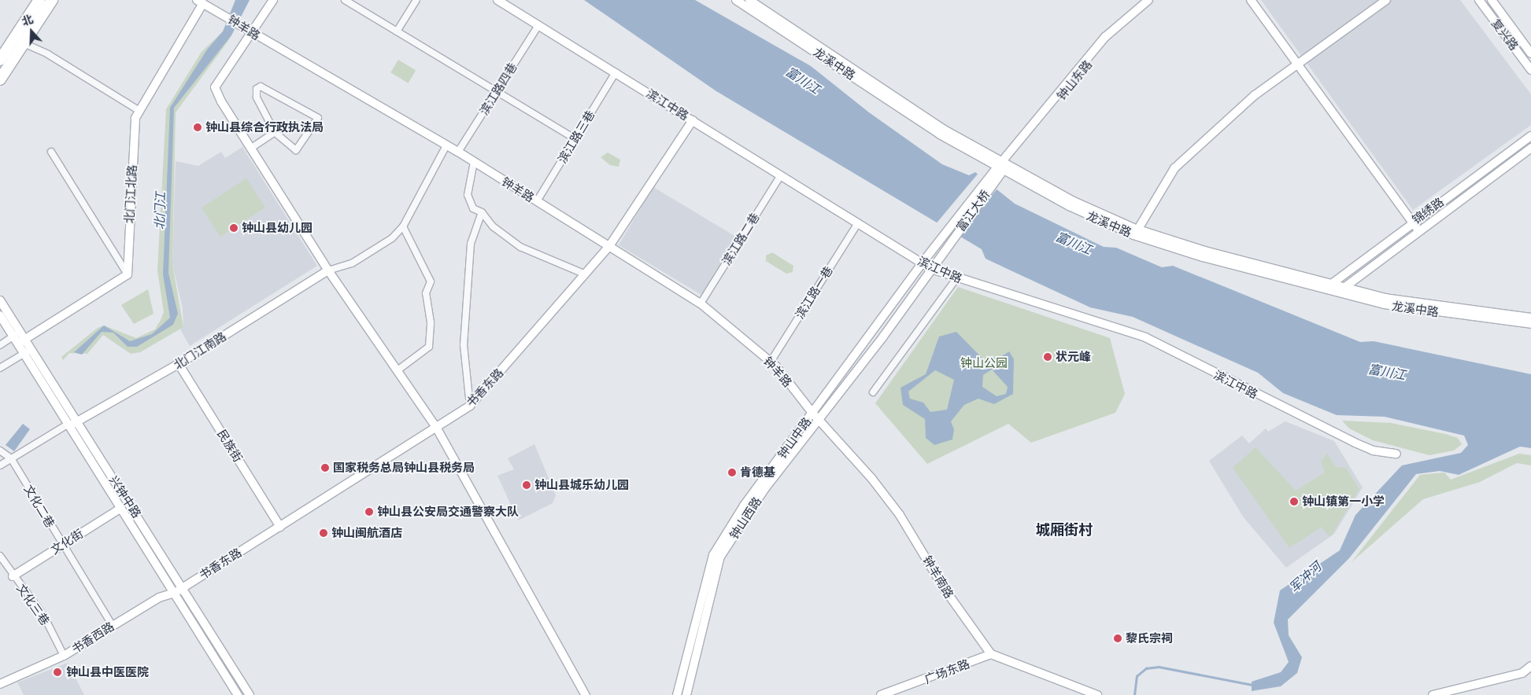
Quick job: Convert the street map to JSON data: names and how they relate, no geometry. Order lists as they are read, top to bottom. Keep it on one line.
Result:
{"streets":{"street":["钟羊路","复兴路","龙溪中路","钟山东路","滨江路四巷","滨江中路","滨江路三巷","北门江北路","富江大桥","锦绣路","滨江路二巷","滨江路一巷","北门江南路","书香东路","钟山中路","民族街","兴钟中路","文化二巷","钟山西路","文化街","钟羊南路","文化三巷","书香西路","广场东路"]},"crossings":[["钟羊路","滨江路四巷"],["钟羊路","滨江路三巷"],["钟羊路","北门江北路"],["钟羊路","滨江路二巷"],["钟羊路","滨江路一巷"],["钟羊路","书香东路"],["钟羊路","钟山中路"],["钟羊路","钟山西路"],["钟羊路","钟羊南路"],["龙溪中路","钟山东路"],["龙溪中路","富江大桥"],["龙溪中路","锦绣路"],["钟山东路","富江大桥"],["滨江路四巷","滨江中路"],["滨江中路","滨江路三巷"],["滨江中路","滨江路二巷"],["滨江中路","滨江路一巷"],["滨江中路","书香东路"],["滨江中路","钟山中路"],["滨江中路","钟山西路"],["富江大桥","钟山中路"],["富江大桥","钟山西路"],["北门江南路","民族街"],["北门江南路","兴钟中路"],["书香东路","民族街"],["书香东路","兴钟中路"],["书香东路","书香西路"],["钟山中路","钟山西路"],["钟山中路","钟羊南路"],["兴钟中路","文化街"],["兴钟中路","书香西路"],["文化二巷","文化街"],["文化二巷","书香西路"],["钟山西路","钟羊南路"],["文化街","文化三巷"],["钟羊南路","广场东路"],["文化三巷","书香西路"]],"districts":["城厢街村"],"water":["富川江","北门江","军冲河"],"parks":["钟山公园"],"places":["钟山县综合行政执法局","钟山县幼儿园","状元峰","国家税务总局钟山县税务局","肯德基","钟山县城乐幼儿园","钟山镇第一小学","钟山县公安局交通警察大队","钟山闽航酒店","黎氏宗祠","钟山县中医医院"],"north":"top"}
